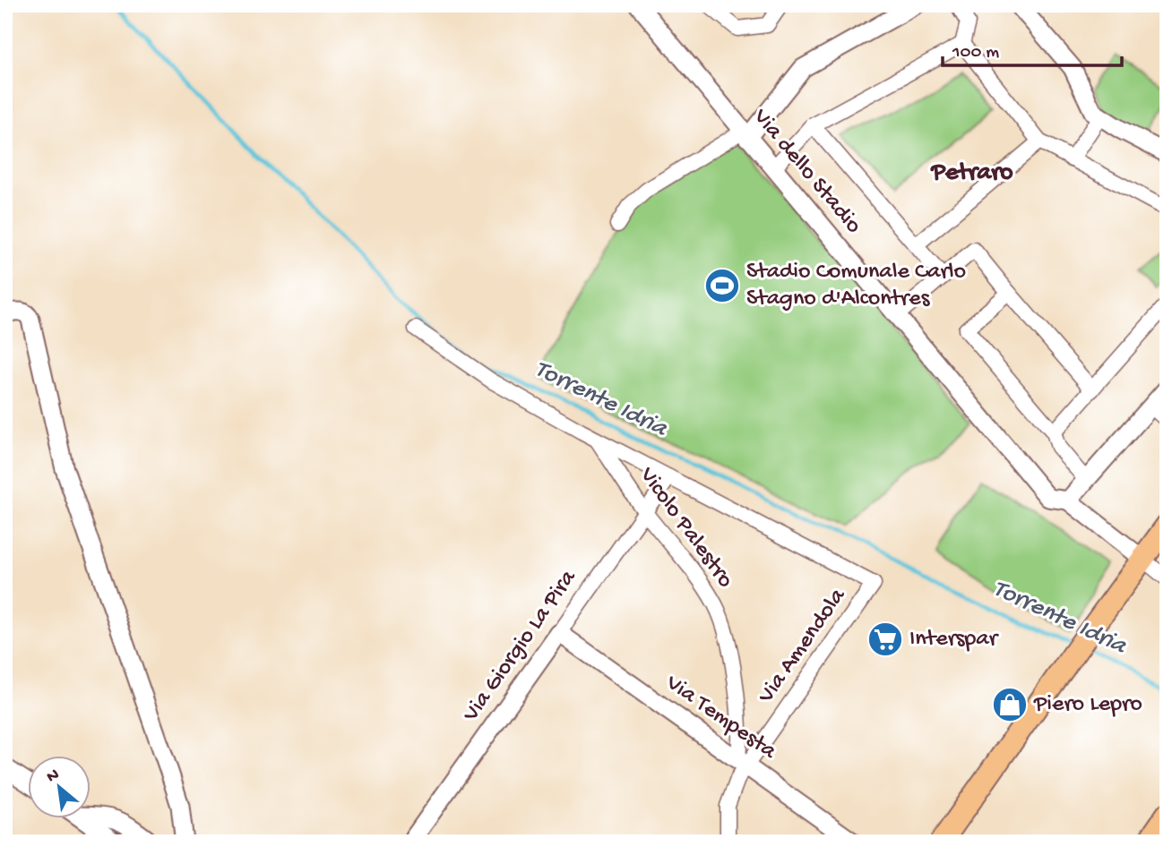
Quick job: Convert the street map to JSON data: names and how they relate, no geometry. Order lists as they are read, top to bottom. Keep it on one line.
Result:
{"streets":{"street":["Via dello Stadio","Vicolo Palestro","Via Giorgio La Pira","Via Amendola","Via Tempesta"]},"crossings":[["Vicolo Palestro","Via Giorgio La Pira"],["Vicolo Palestro","Via Amendola"],["Vicolo Palestro","Via Tempesta"],["Via Giorgio La Pira","Via Amendola"],["Via Giorgio La Pira","Via Tempesta"],["Via Amendola","Via Tempesta"]],"districts":["Petraro"],"water":["Torrente Idria"],"places":{"sports":["Stadio Comunale Carlo Stagno d'Alcontres"],"supermarket":["Interspar"],"shop":["Piero Lepro"]},"scale_bar":"100 m","north":"top left"}
